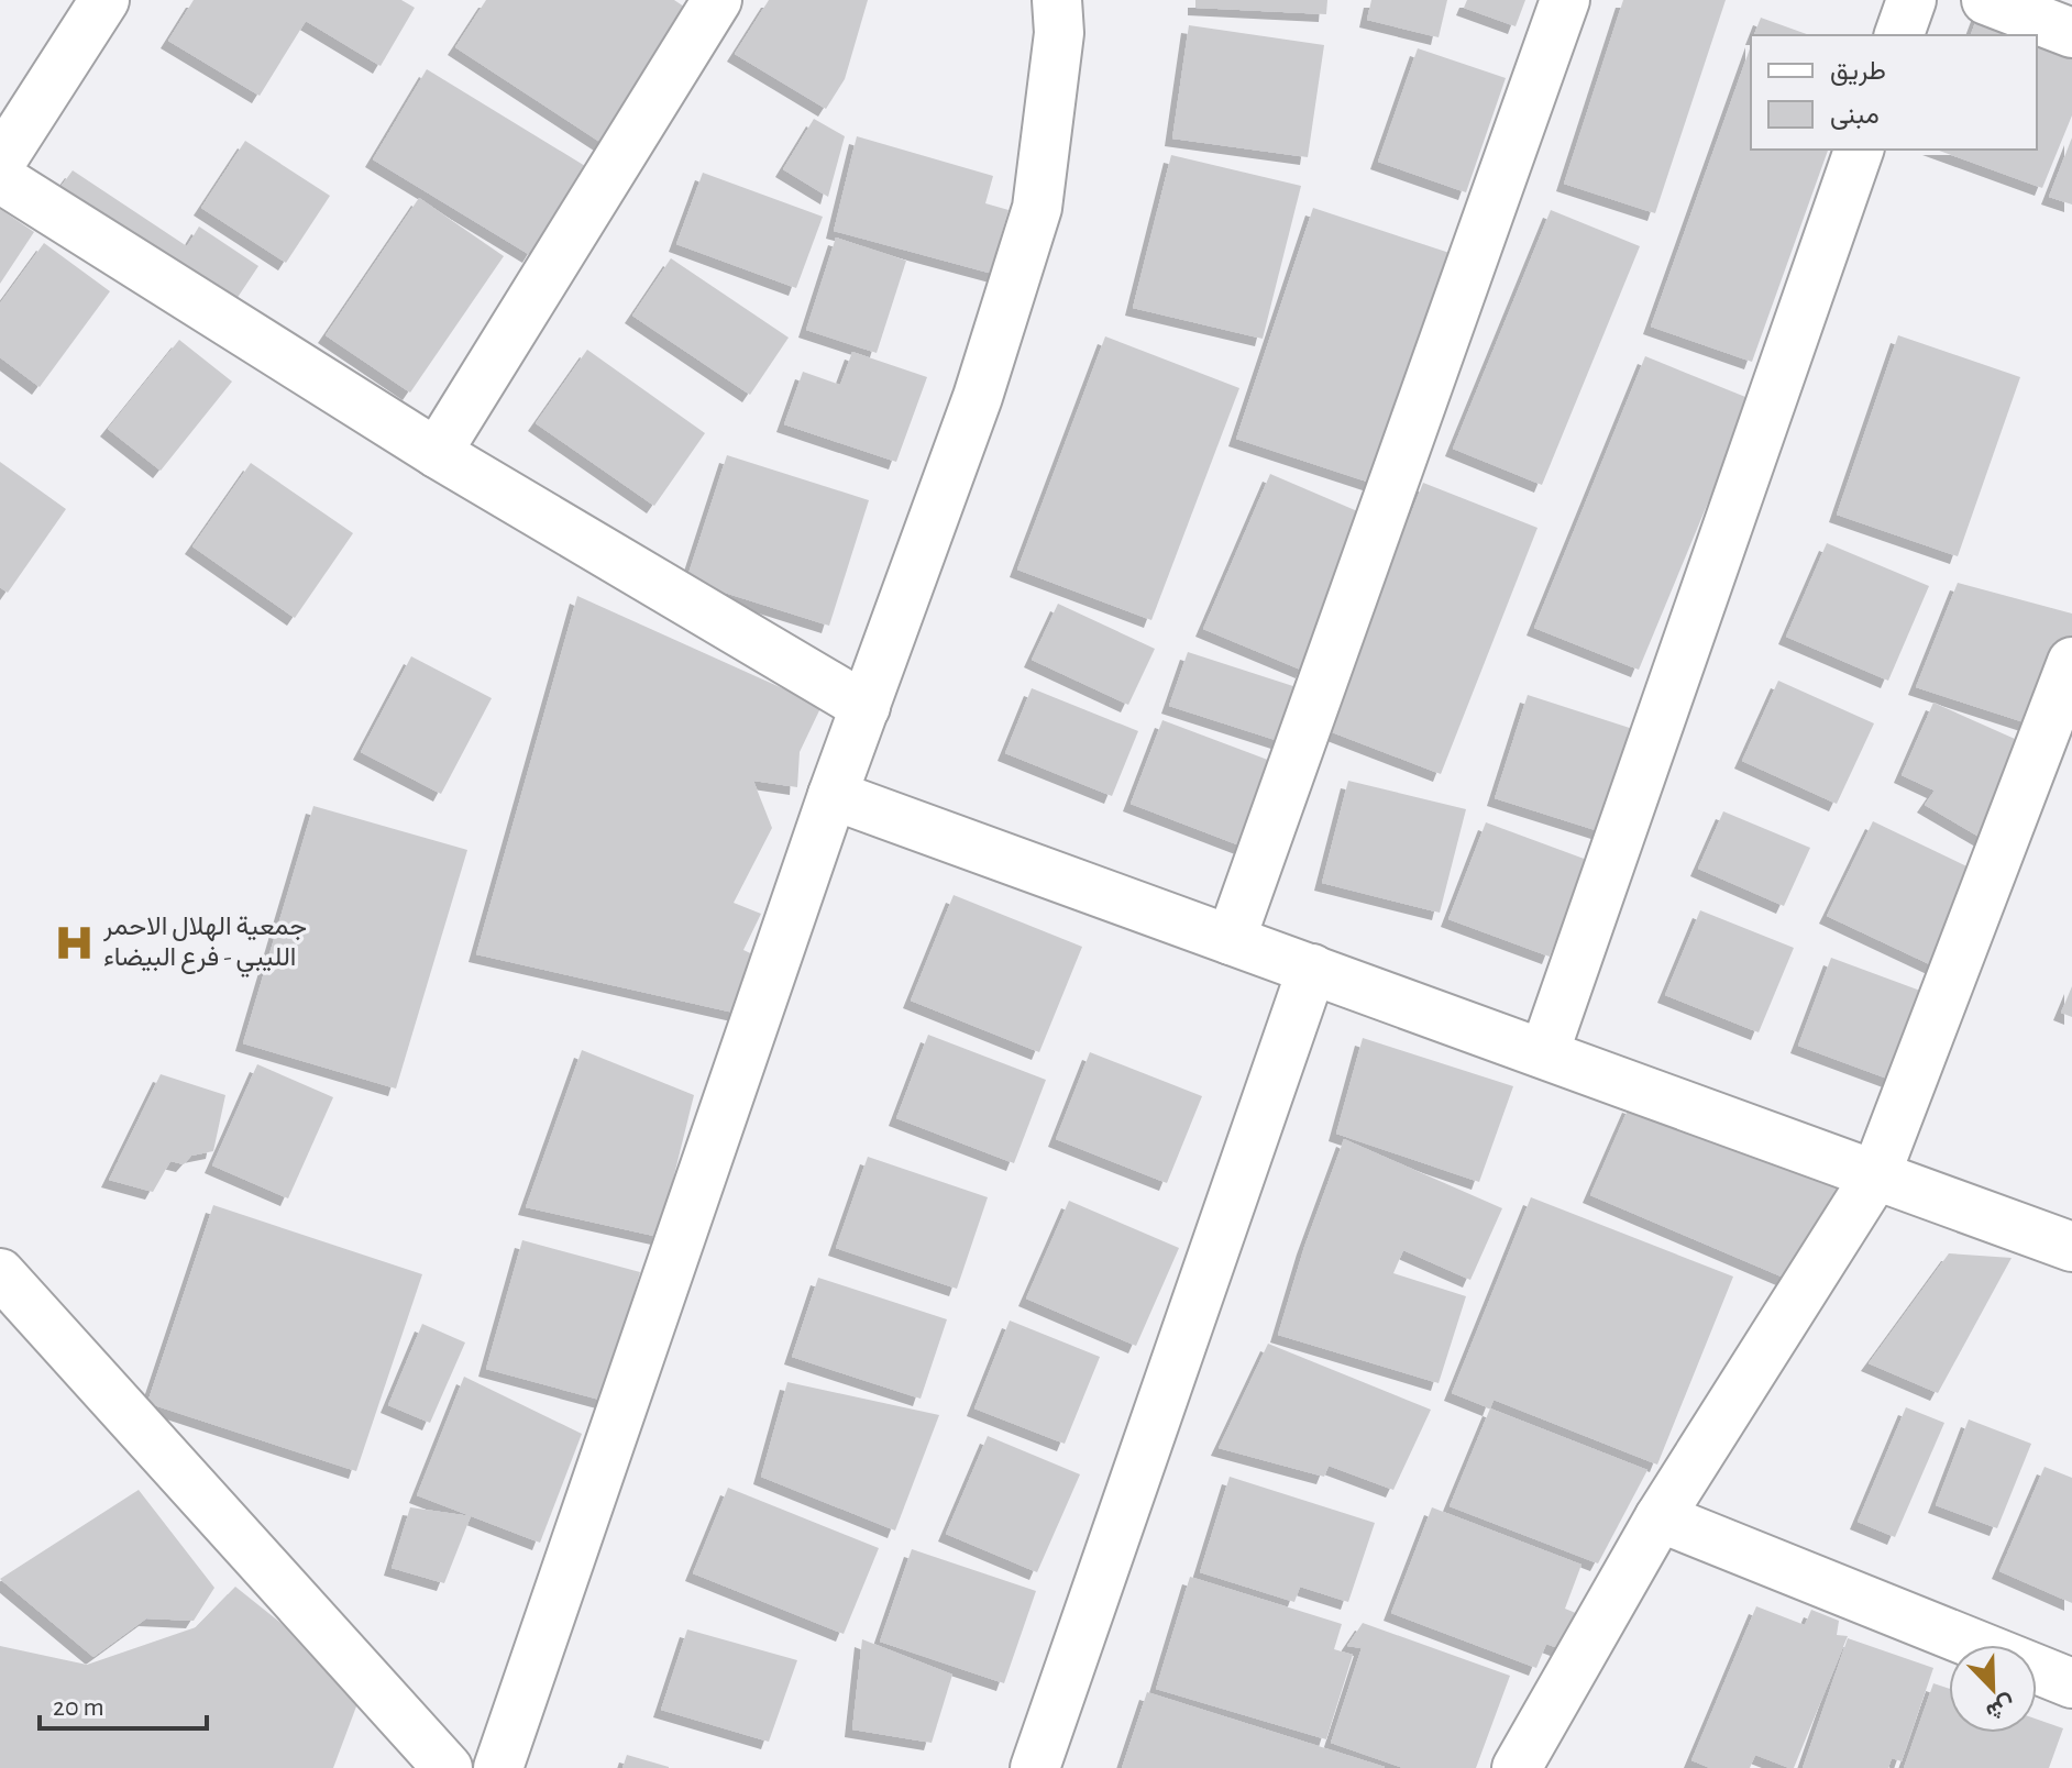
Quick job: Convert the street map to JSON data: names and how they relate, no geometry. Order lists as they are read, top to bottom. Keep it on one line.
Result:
{"places":{"hospital":["جمعية الهلال الاحمر الليبي - فرع البيضاء"]},"legend":["طريق","مبنى"],"scale_bar":"20 m","north":"bottom right"}
